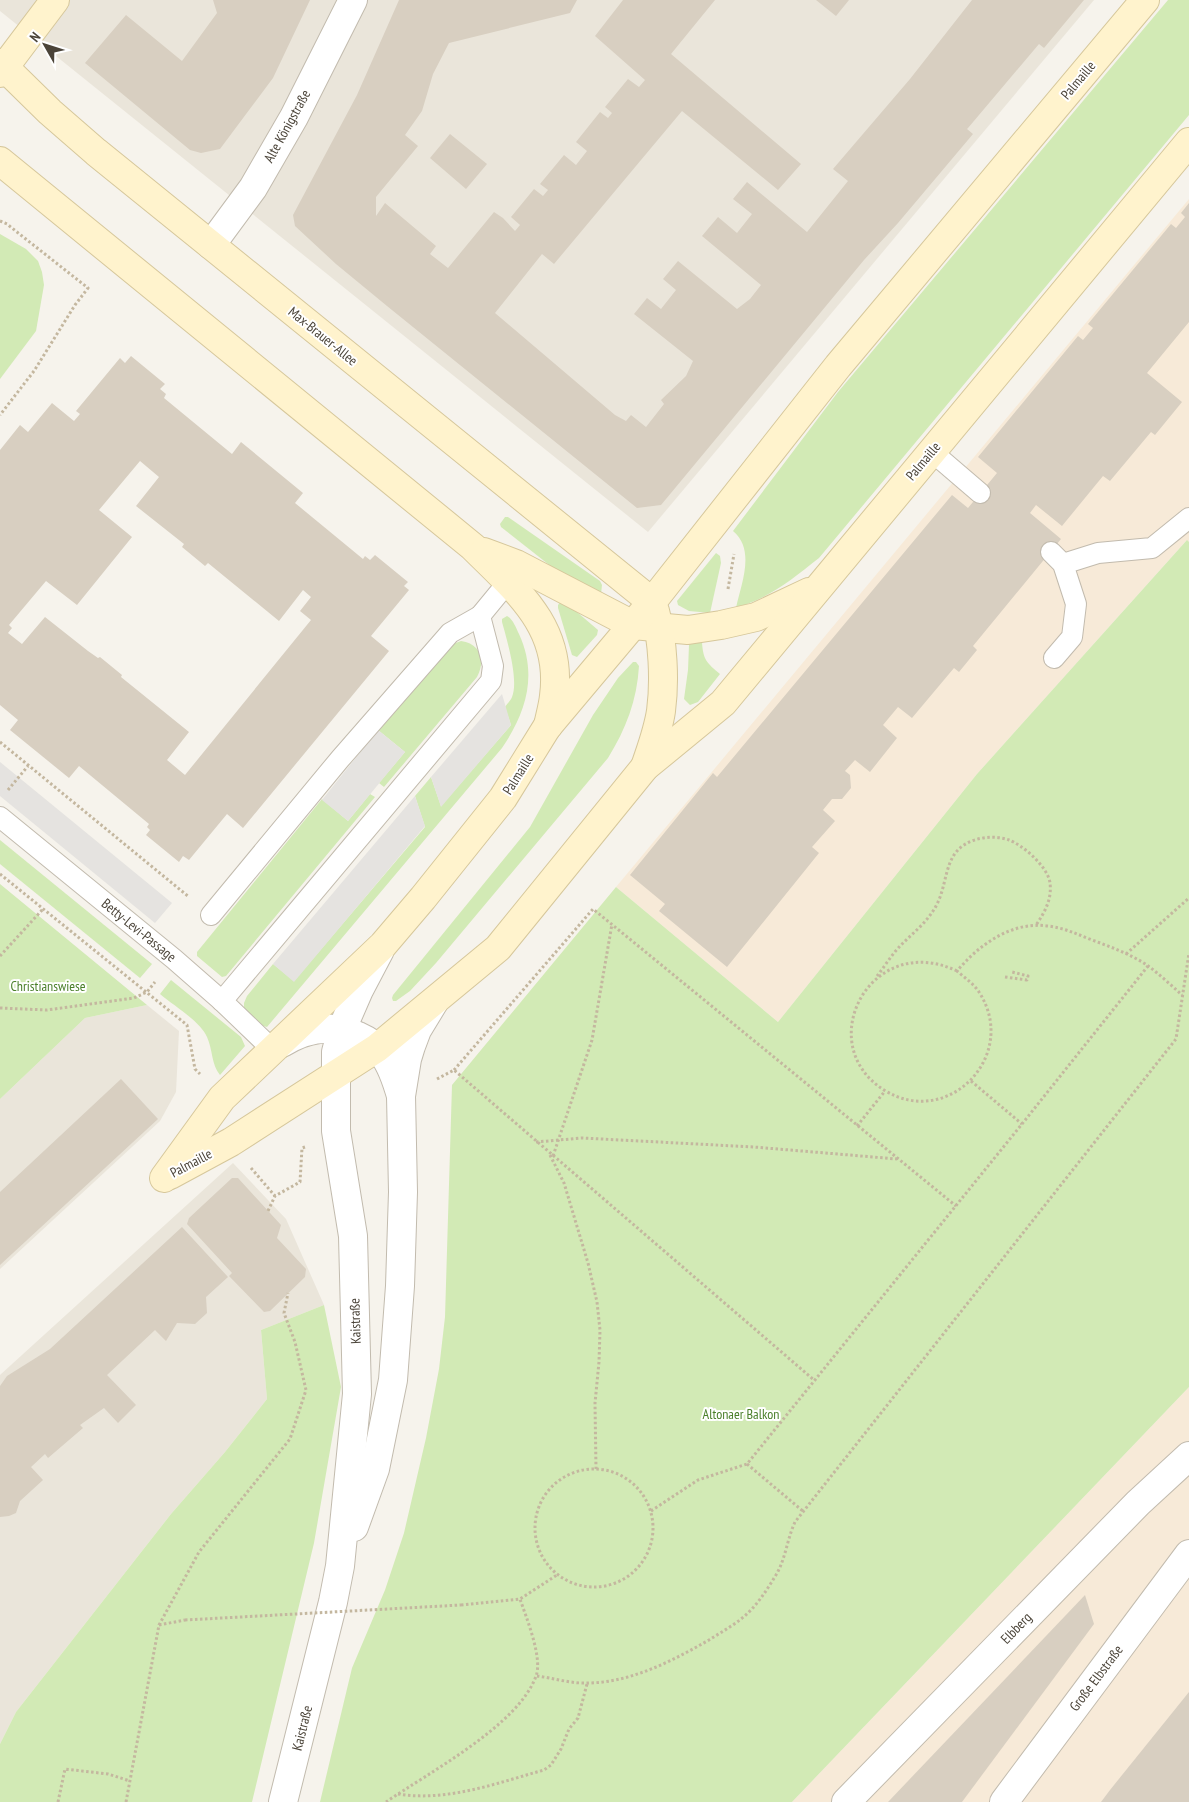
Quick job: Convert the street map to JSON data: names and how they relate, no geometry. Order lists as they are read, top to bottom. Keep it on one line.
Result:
{"streets":{"main road":["Palmaille","Max-Brauer-Allee"],"street":["Alte Königstraße","Kaistraße","Elbberg","Große Elbstraße"],"lane":["Betty-Levi-Passage"]},"crossings":[["Palmaille","Max-Brauer-Allee"],["Palmaille","Betty-Levi-Passage"],["Palmaille","Kaistraße"],["Alte Königstraße","Max-Brauer-Allee"]],"parks":["Christianswiese","Altonaer Balkon"],"north":"top left"}
